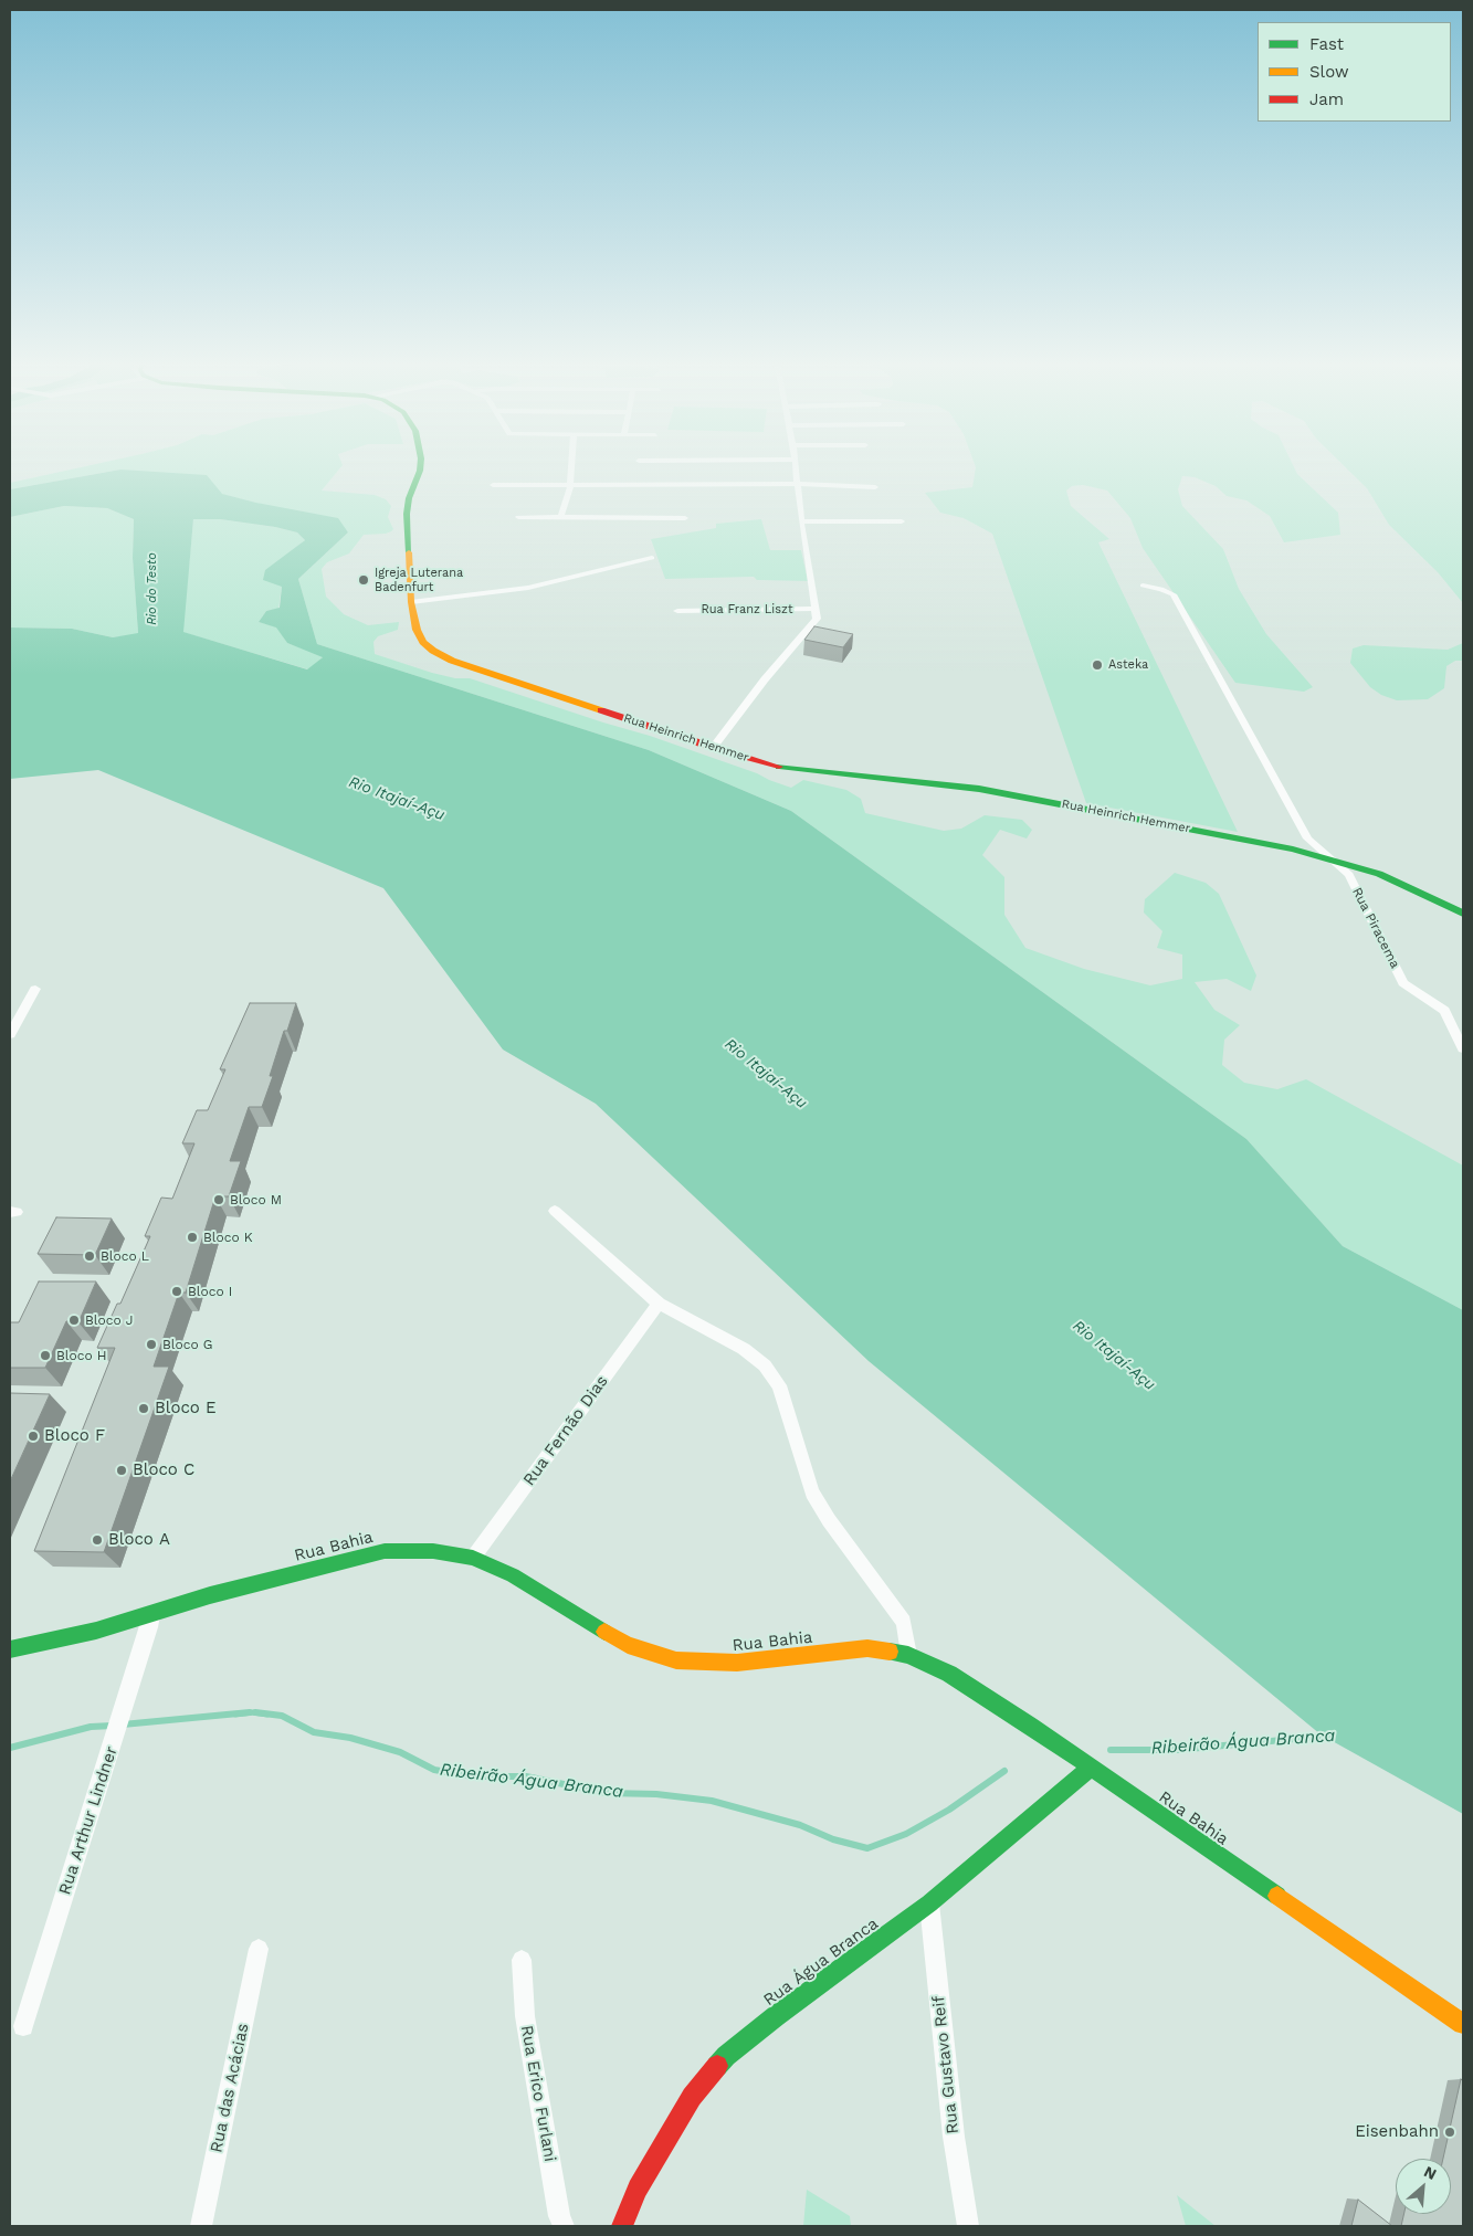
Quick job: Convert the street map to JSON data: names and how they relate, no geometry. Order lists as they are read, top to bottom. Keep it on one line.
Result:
{"streets":{"street":["Rua Franz Liszt","Rua Heinrich Hemmer","Rua Piracema","Rua Fernão Dias","Rua Bahia","Rua Arthur Lindner","Rua Água Branca","Rua Gustavo Reif","Rua das Acácias","Rua Erico Furlani"]},"crossings":[["Rua Heinrich Hemmer","Rua Piracema"],["Rua Fernão Dias","Rua Bahia"],["Rua Bahia","Rua Arthur Lindner"],["Rua Bahia","Rua Água Branca"],["Rua Água Branca","Rua Gustavo Reif"]],"water":["Rio do Testo","Rio Itajaí-Açu","Ribeirão Água Branca"],"places":["Igreja Luterana Badenfurt","Asteka","Bloco M","Bloco K","Bloco L","Bloco I","Bloco J","Bloco G","Bloco H","Bloco E","Bloco F","Bloco C","Bloco A","Eisenbahn"],"legend":["Fast","Slow","Jam"],"north":"top right"}
